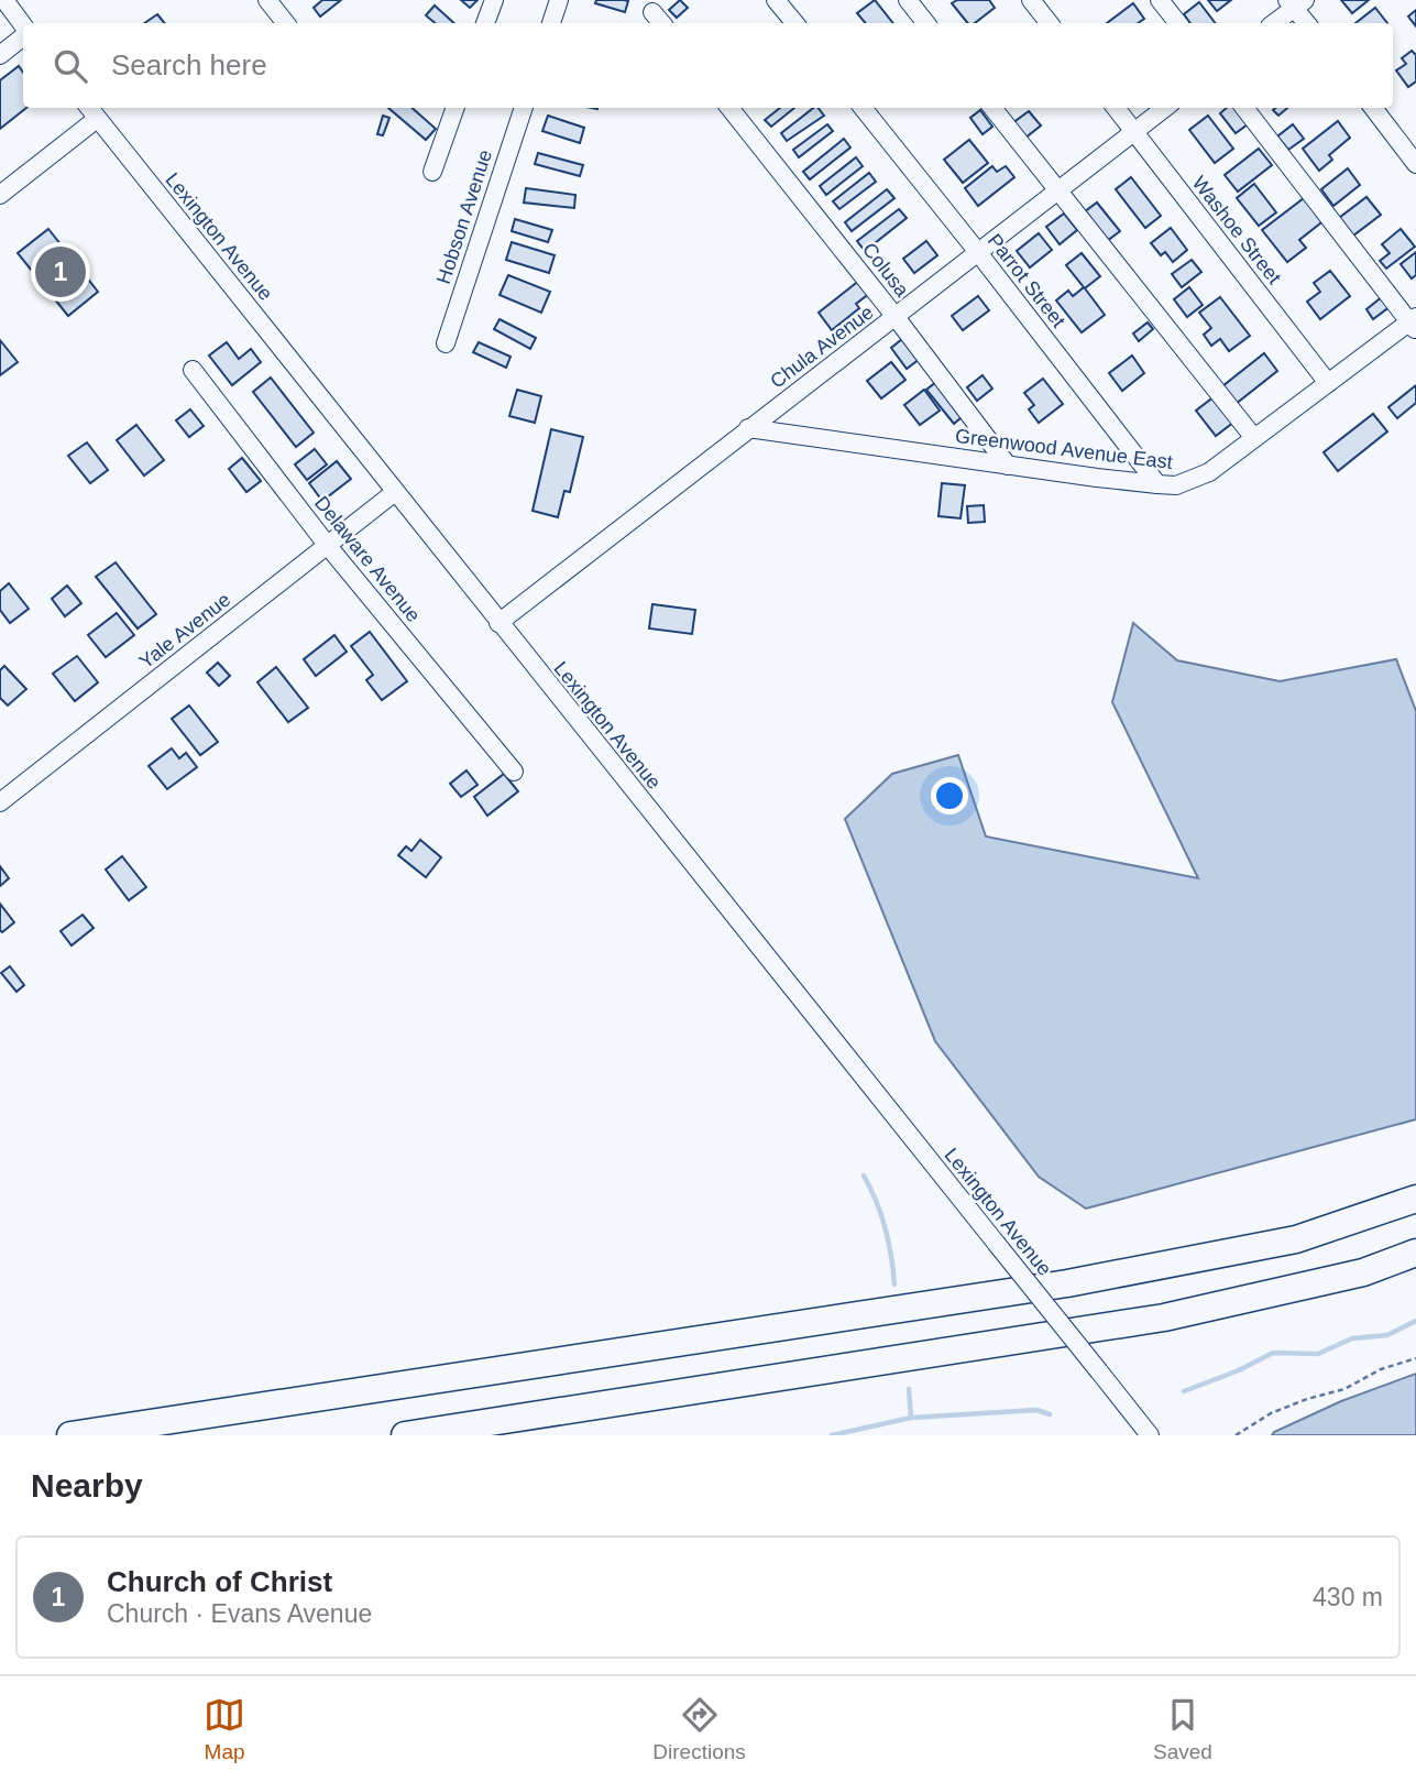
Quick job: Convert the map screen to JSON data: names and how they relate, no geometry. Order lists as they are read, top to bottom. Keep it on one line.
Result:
{"streets":{"street":["Hobson Avenue","Washoe Street","Lexington Avenue","Colusa","Parrot Street","Chula Avenue","Greenwood Avenue East","Delaware Avenue","Yale Avenue"]},"crossings":[["Washoe Street","Chula Avenue"],["Washoe Street","Greenwood Avenue East"],["Lexington Avenue","Chula Avenue"],["Lexington Avenue","Yale Avenue"],["Colusa","Chula Avenue"],["Colusa","Greenwood Avenue East"],["Parrot Street","Chula Avenue"],["Parrot Street","Greenwood Avenue East"],["Chula Avenue","Greenwood Avenue East"],["Delaware Avenue","Yale Avenue"]],"page":{"search":"Search here","pins":"1","heading":"Nearby","list":[{"mark":"1","name":"Church of Christ","note":"Church · Evans Avenue","value":"430 m"}],"nav":["Map","Directions","Saved"]}}
